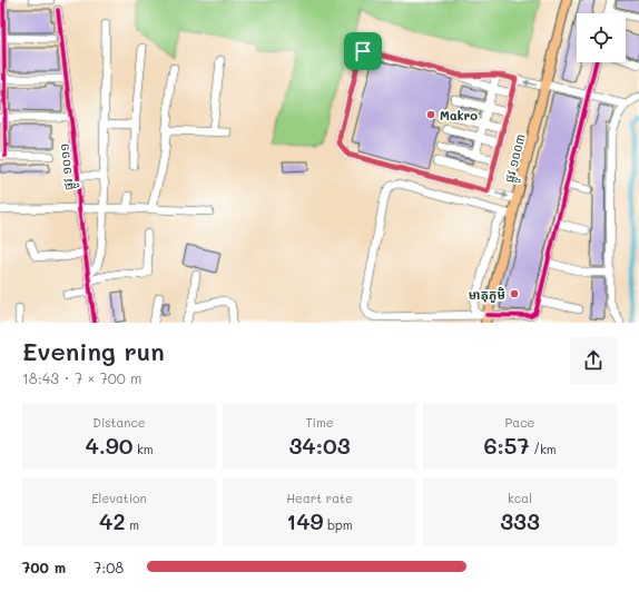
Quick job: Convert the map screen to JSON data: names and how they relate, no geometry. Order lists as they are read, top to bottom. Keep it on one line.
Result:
{"streets":{"main road":["ផ្លូវ ១០០៣"],"street":["ផ្លូវ ១០១១"]},"places":["Makro","មាតុភូមិ"],"page":{"heading":["Evening run","18:43 · 7 × 700 m"],"stats":[["Distance","4.90 km"],["Time","34:03"],["Pace","6:57 /km"],["Elevation","42 m"],["Heart rate","149 bpm"],["kcal","333"]],"list":[{"name":"700 m","note":"7:08"}]}}
